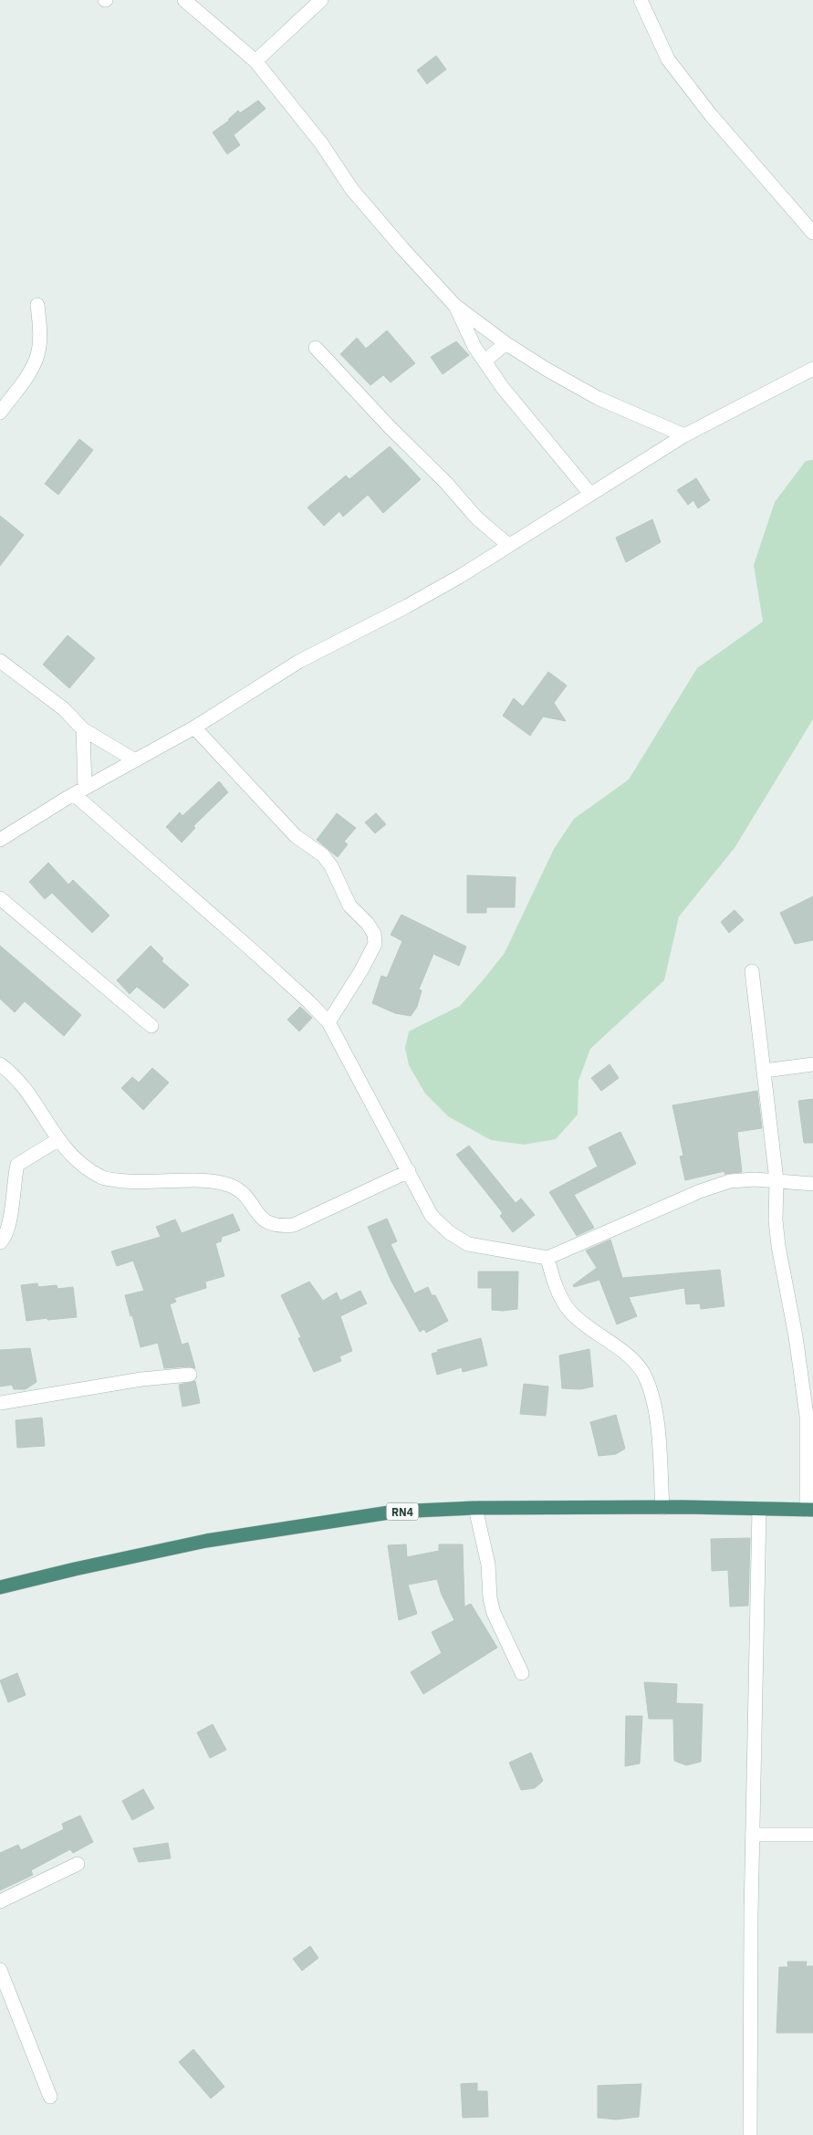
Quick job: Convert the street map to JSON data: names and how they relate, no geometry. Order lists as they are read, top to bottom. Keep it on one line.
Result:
{"streets":{"highway":["RN4"]}}
